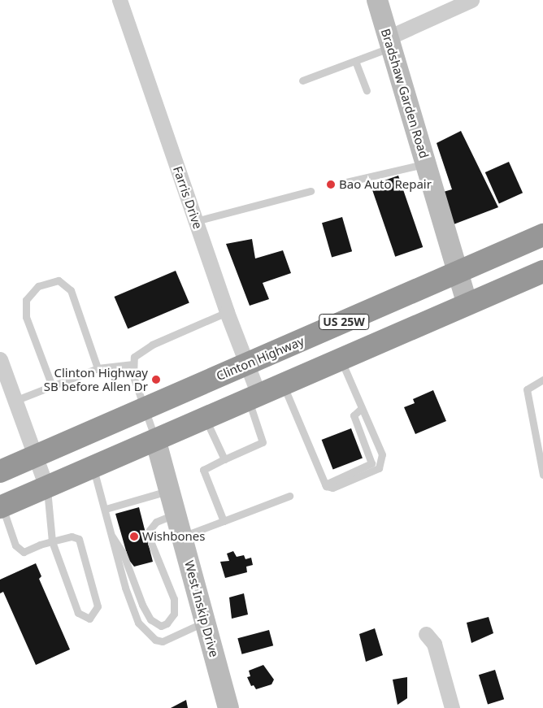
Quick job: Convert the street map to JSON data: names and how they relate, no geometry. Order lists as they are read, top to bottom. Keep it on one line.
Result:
{"streets":{"highway":["US 25W","Clinton Highway"],"street":["Bradshaw Garden Road","Farris Drive","West Inskip Drive"]},"crossings":[["Bradshaw Garden Road","US 25W"],["Bradshaw Garden Road","Clinton Highway"],["Farris Drive","US 25W"],["Farris Drive","Clinton Highway"],["US 25W","West Inskip Drive"]],"places":["Bao Auto Repair","Clinton Highway SB before Allen Dr","Wishbones"]}
